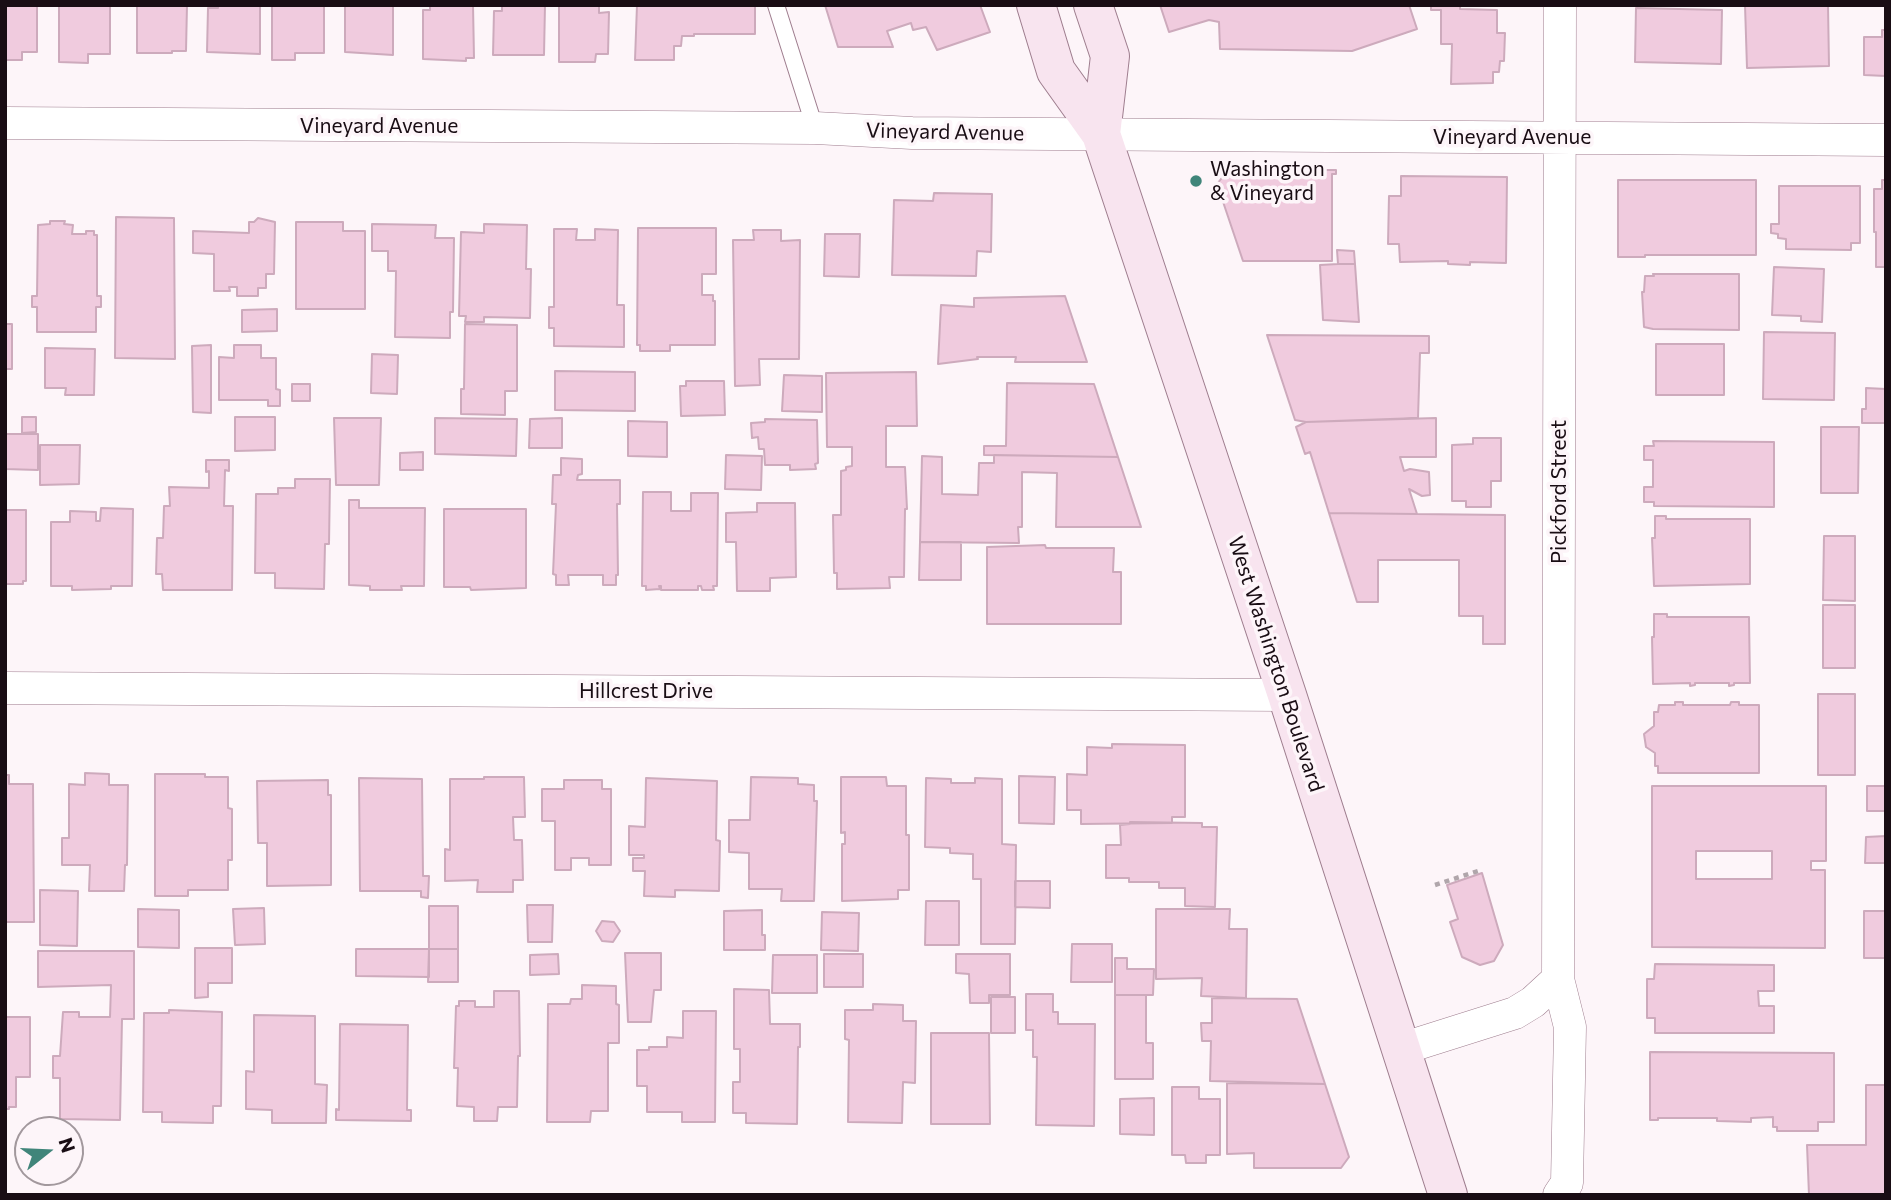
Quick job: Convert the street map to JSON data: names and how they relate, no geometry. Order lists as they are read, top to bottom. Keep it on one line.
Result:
{"streets":{"main road":["West Washington Boulevard"],"street":["Vineyard Avenue","Pickford Street","Hillcrest Drive"]},"crossings":[["Vineyard Avenue","Pickford Street"],["Vineyard Avenue","West Washington Boulevard"],["West Washington Boulevard","Hillcrest Drive"]],"places":["Washington & Vineyard"],"north":"right"}
